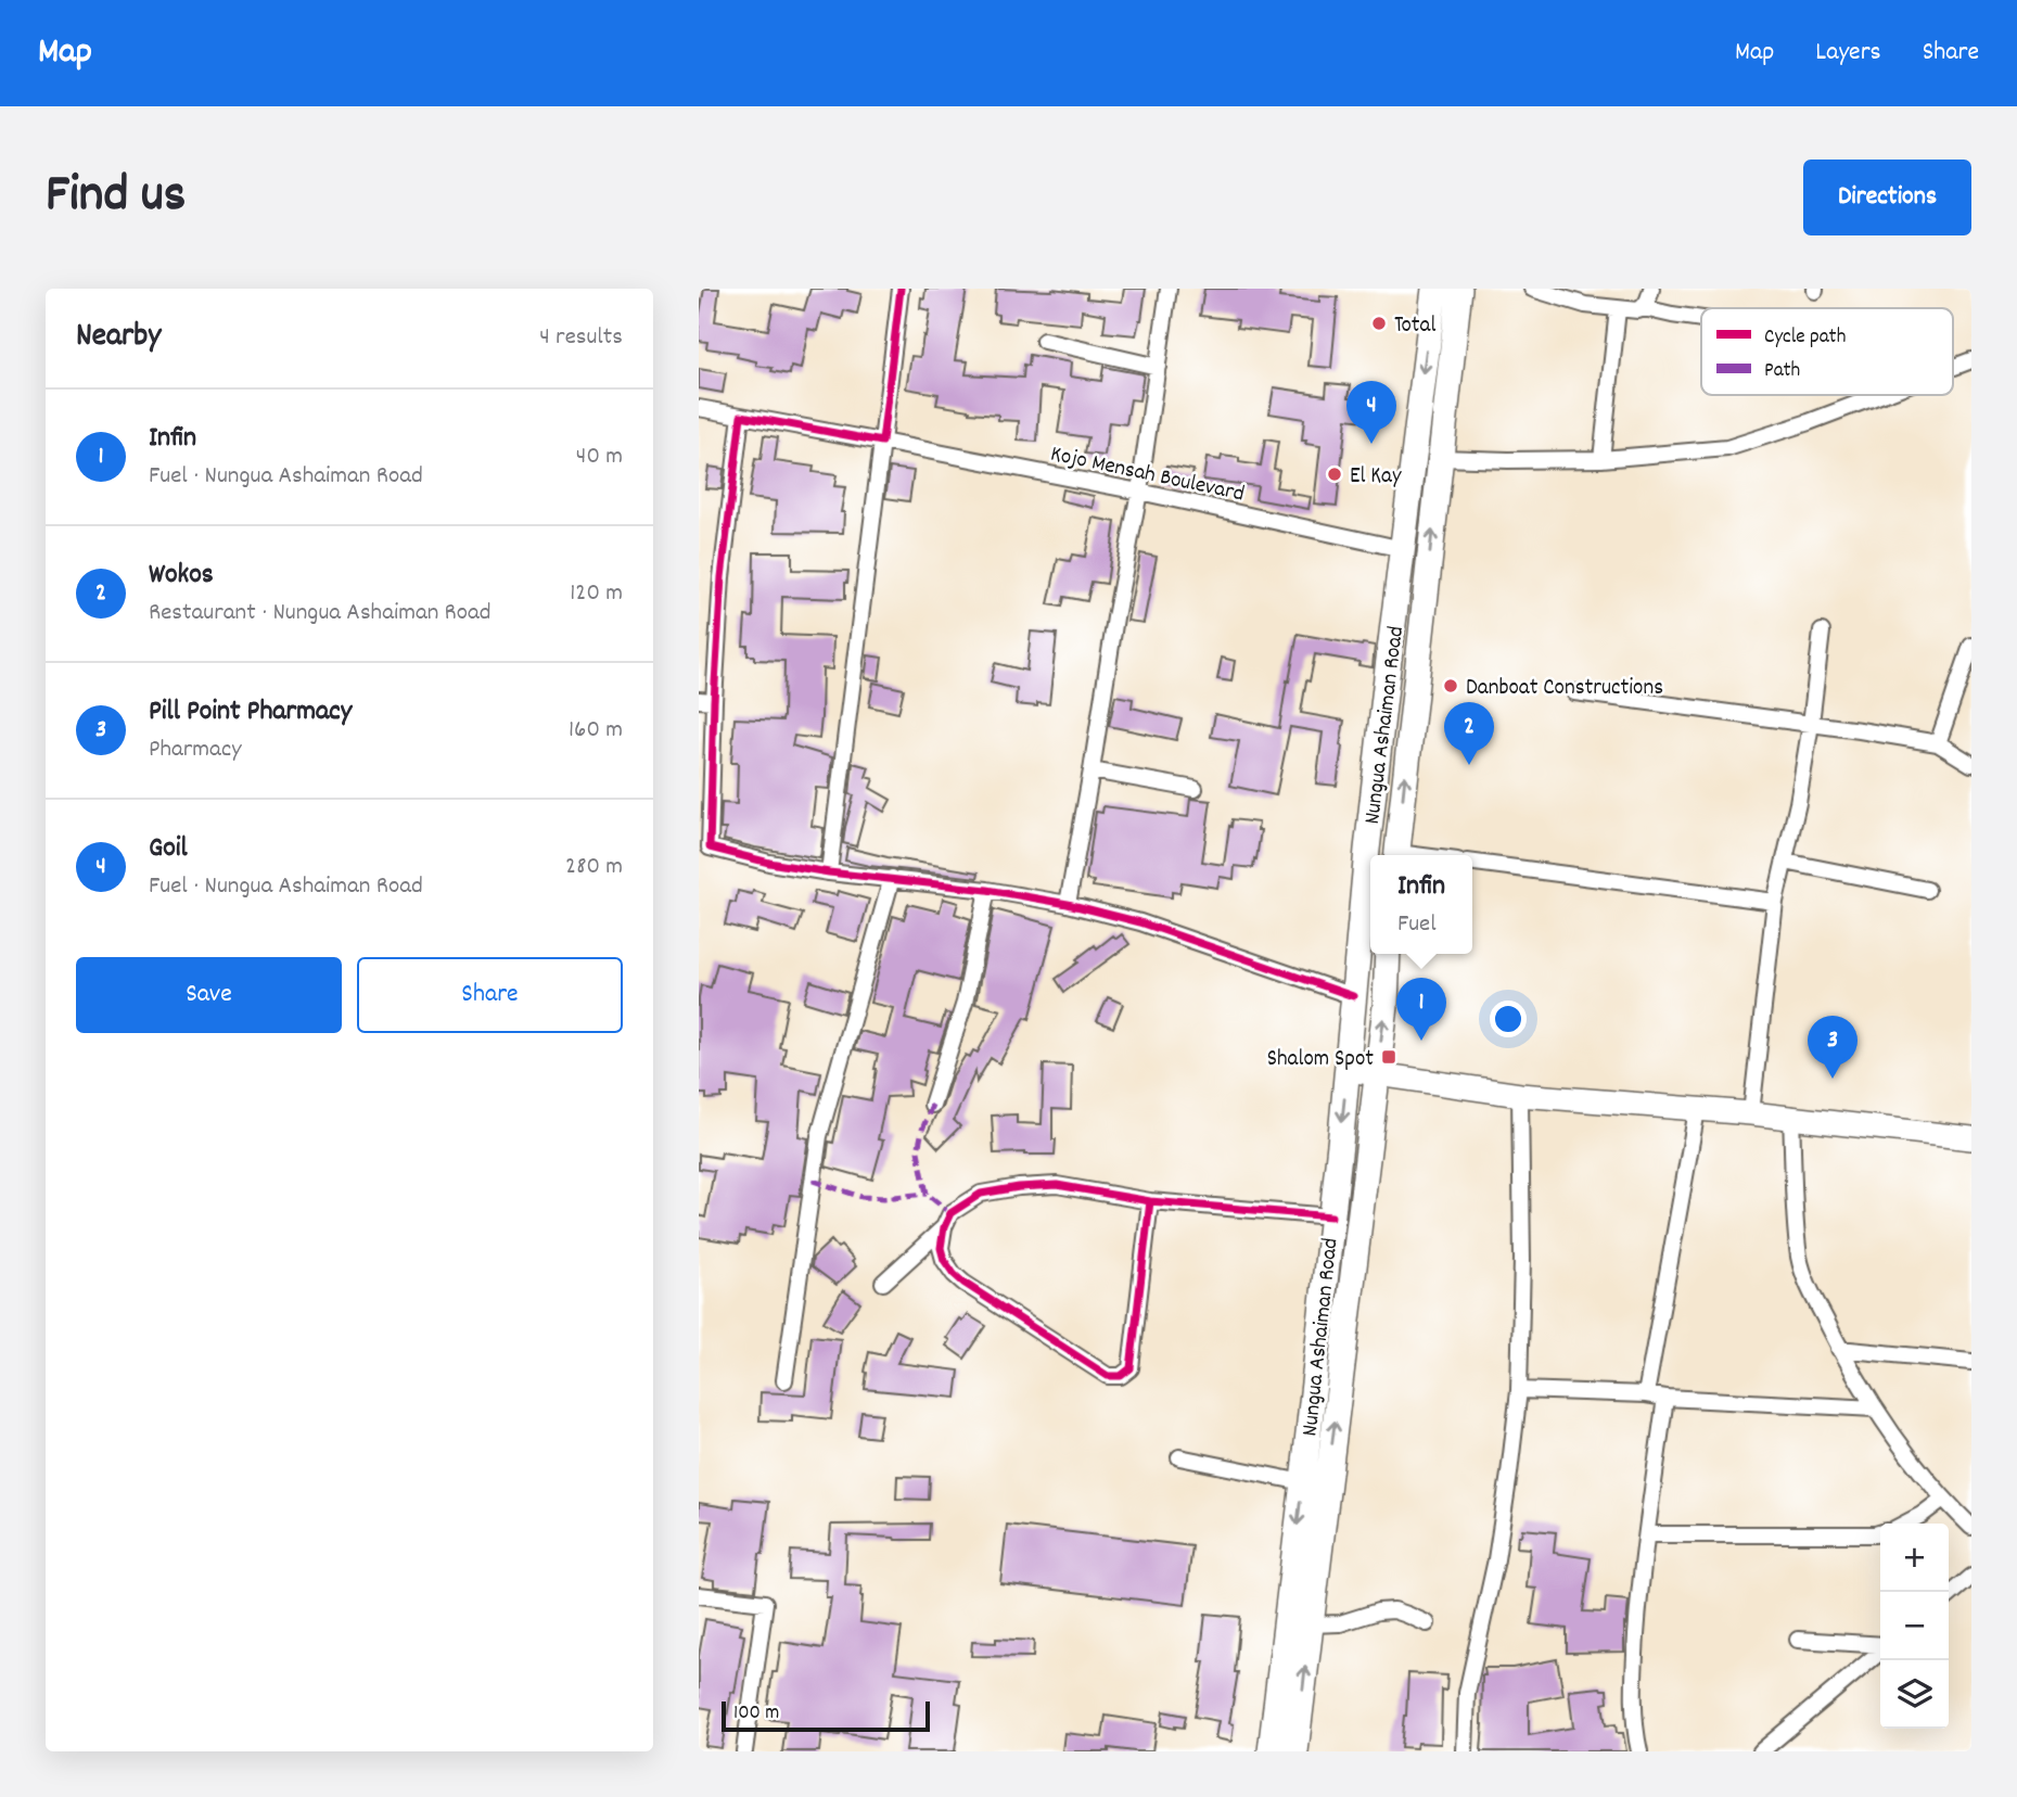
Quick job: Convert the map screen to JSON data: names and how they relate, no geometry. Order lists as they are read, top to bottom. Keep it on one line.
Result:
{"streets":{"main road":["Nungua Ashaiman Road"],"street":["Kojo Mensah Boulevard"]},"crossings":[["Kojo Mensah Boulevard","Nungua Ashaiman Road"]],"places":{"other":["Total","El Kay","Danboat Constructions"],"transit":["Shalom Spot"]},"legend":["Cycle path","Path"],"scale_bar":"100 m","page":{"header":"Map","nav":["Map","Layers","Share"],"title":"Find us","buttons":["Directions",["Save","Share"]],"heading":["Nearby","4 results"],"pins":["4","2","1","3"],"list":[{"mark":"1","name":"Infin","note":"Fuel · Nungua Ashaiman Road","value":"40 m"},{"mark":"2","name":"Wokos","note":"Restaurant · Nungua Ashaiman Road","value":"120 m"},{"mark":"3","name":"Pill Point Pharmacy","note":"Pharmacy","value":"160 m"},{"mark":"4","name":"Goil","note":"Fuel · Nungua Ashaiman Road","value":"280 m"}],"popup":["Infin","Fuel"],"map_buttons":["+","−"],"scale":"100 m"}}
